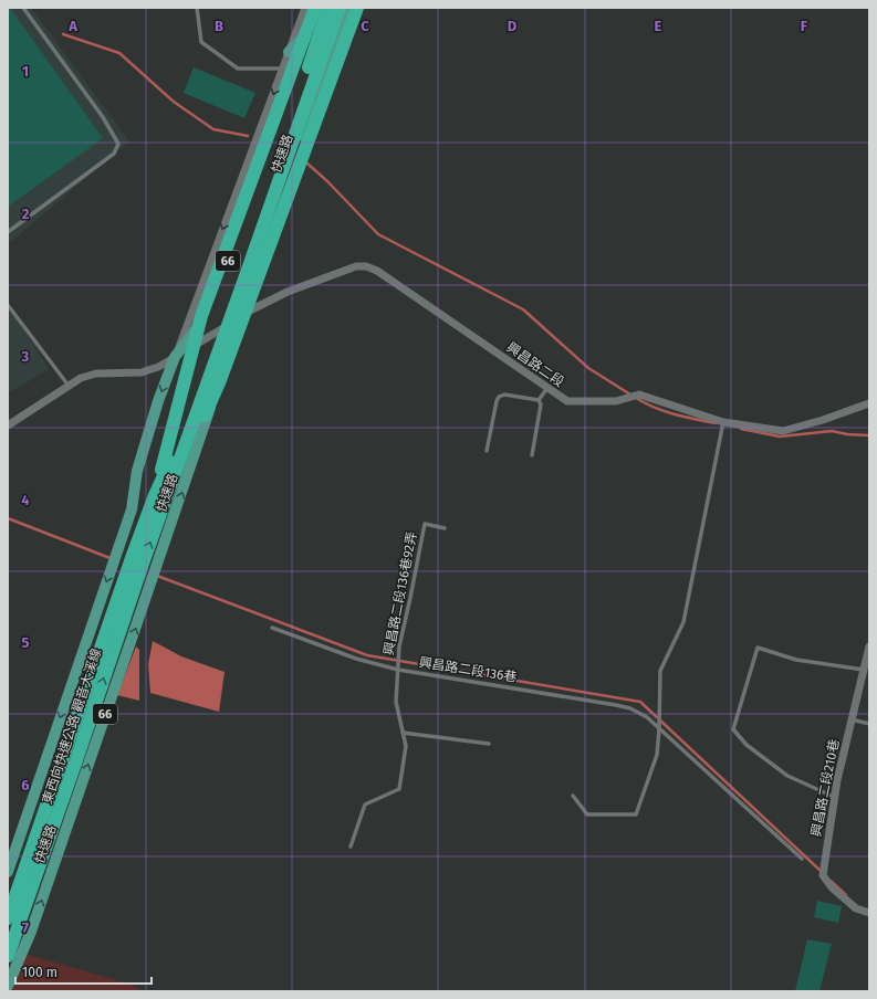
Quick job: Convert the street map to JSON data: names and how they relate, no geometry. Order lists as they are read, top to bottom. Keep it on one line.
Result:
{"streets":{"highway":["66","東西向快速公路 觀音大溪線"],"main road":["快速路"],"street":["興昌路二段","興昌路二段210巷"],"lane":["興昌路二段136巷92弄","興昌路二段136巷"]},"crossings":[["快速路","興昌路二段"],["66","東西向快速公路 觀音大溪線"],["興昌路二段136巷92弄","興昌路二段136巷"]],"scale_bar":"100 m","grid":{"columns":["A","B","C","D","E","F"],"rows":["1","2","3","4","5","6","7"]}}
